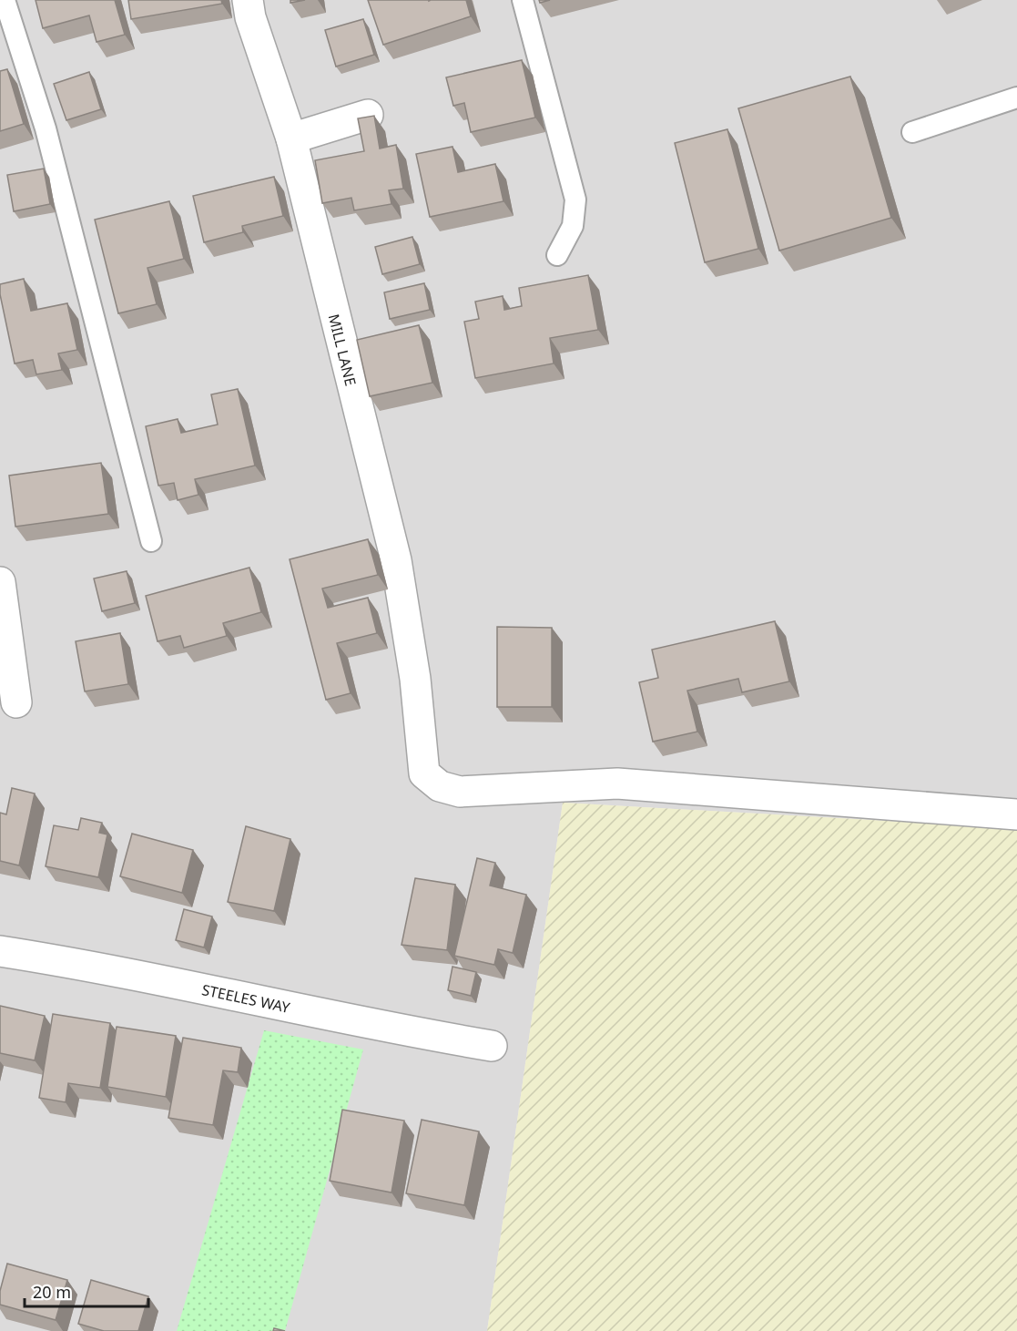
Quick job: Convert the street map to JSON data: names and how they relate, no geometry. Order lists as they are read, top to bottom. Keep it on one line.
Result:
{"streets":{"street":["MILL LANE","STEELES WAY"]},"scale_bar":"20 m"}
